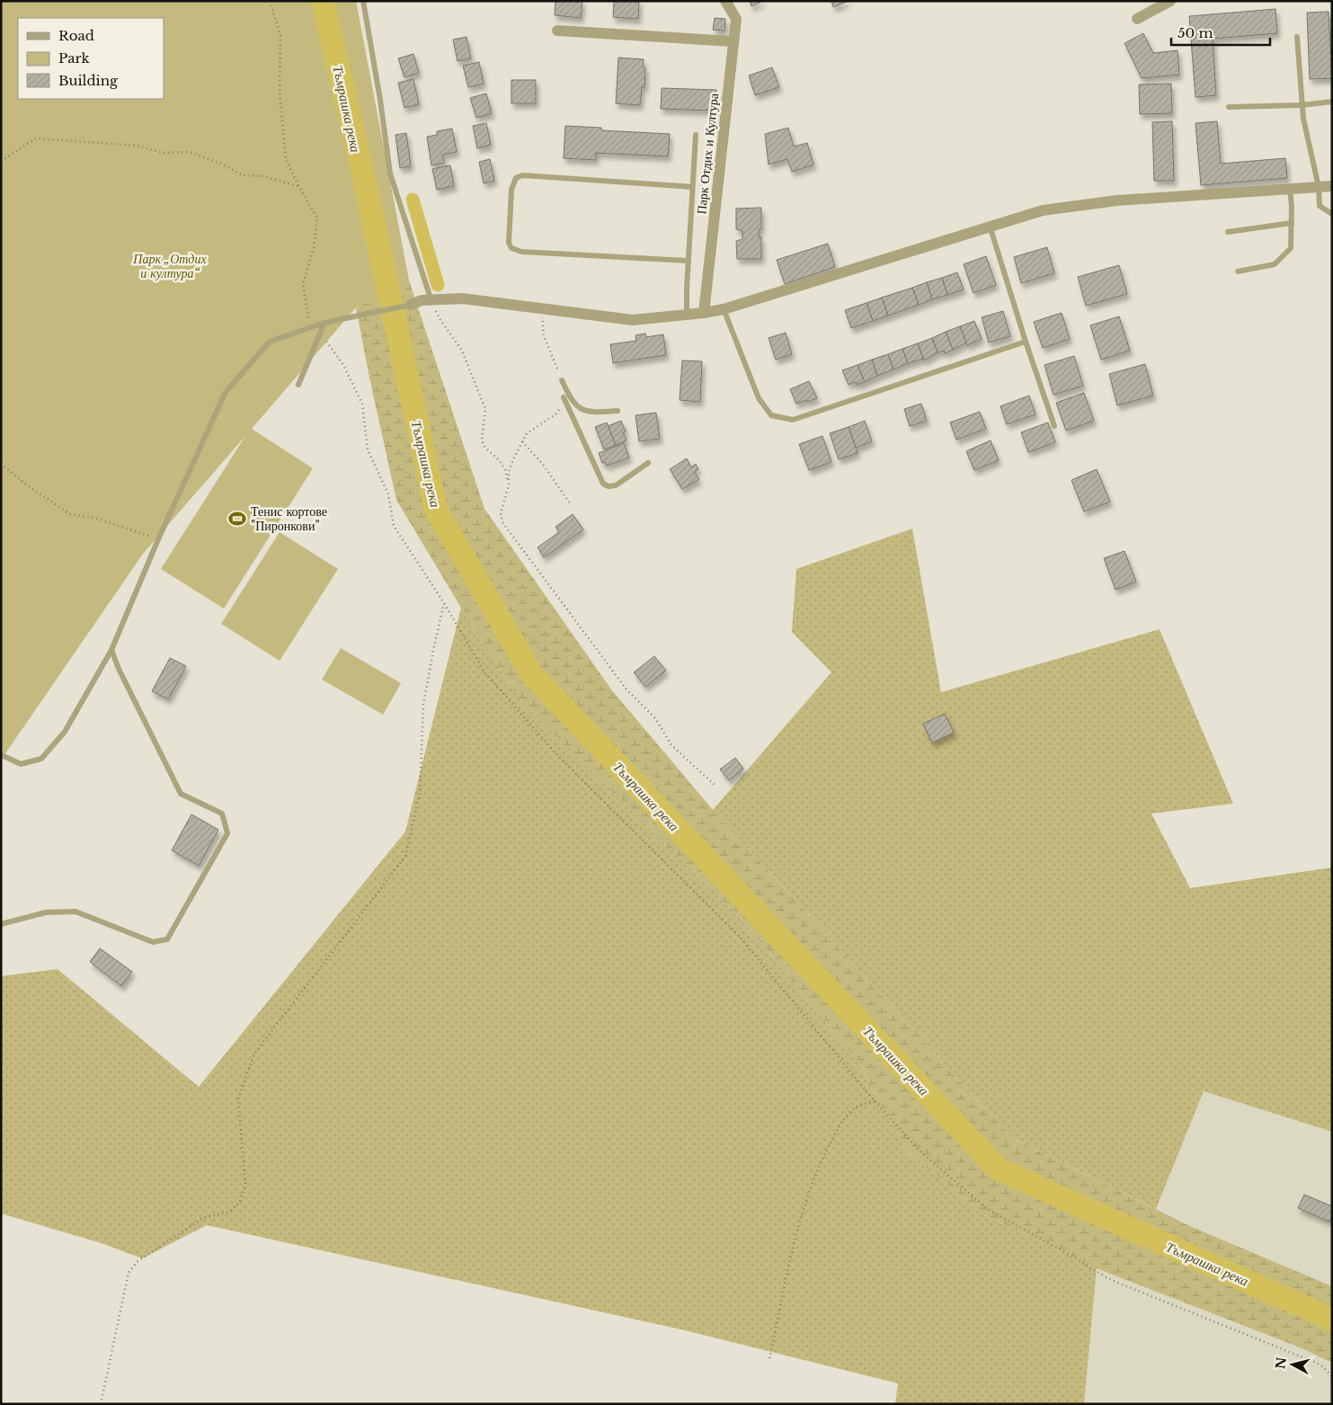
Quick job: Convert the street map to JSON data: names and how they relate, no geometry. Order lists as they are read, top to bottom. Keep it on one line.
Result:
{"streets":{"street":["Парк Отдих и Култура"]},"water":["Тъмрашка река"],"parks":["Парк „Отдих и култура“"],"places":{"sports":["Тенис кортове \"Пиронкови\""]},"legend":["Road","Park","Building"],"scale_bar":"50 m","north":"left"}
